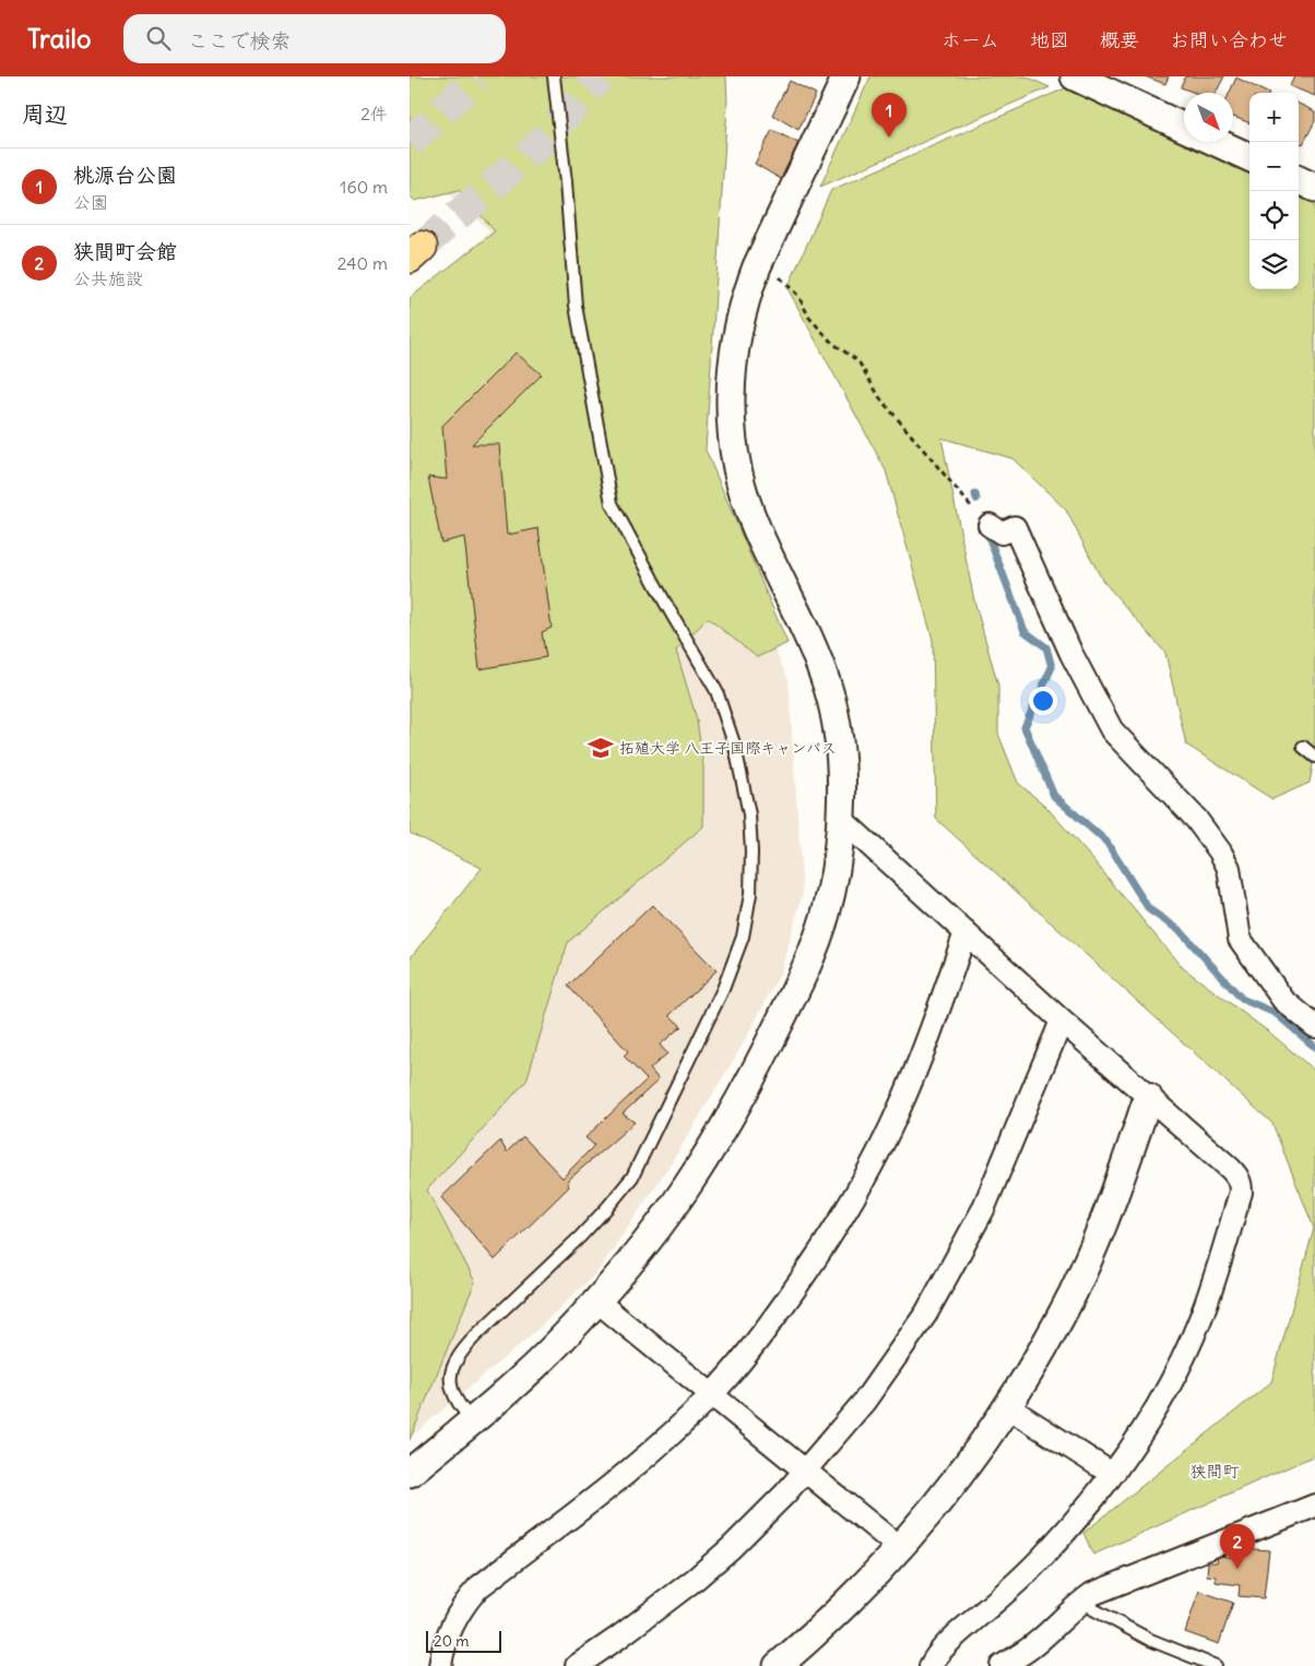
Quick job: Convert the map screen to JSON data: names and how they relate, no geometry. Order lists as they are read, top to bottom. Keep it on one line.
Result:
{"districts":["狭間町"],"places":{"school or university":["拓殖大学 八王子国際キャンパス"]},"scale_bar":"20 m","north":"bottom right","page":{"header":"Trailo","search":"ここで検索","nav":["ホーム","地図","概要","お問い合わせ"],"heading":["周辺","2件"],"map_buttons":["+","−"],"pins":["1","2"],"list":[{"mark":"1","name":"桃源台公園","note":"公園","value":"160 m"},{"mark":"2","name":"狭間町会館","note":"公共施設","value":"240 m"}],"scale":"20 m"}}
